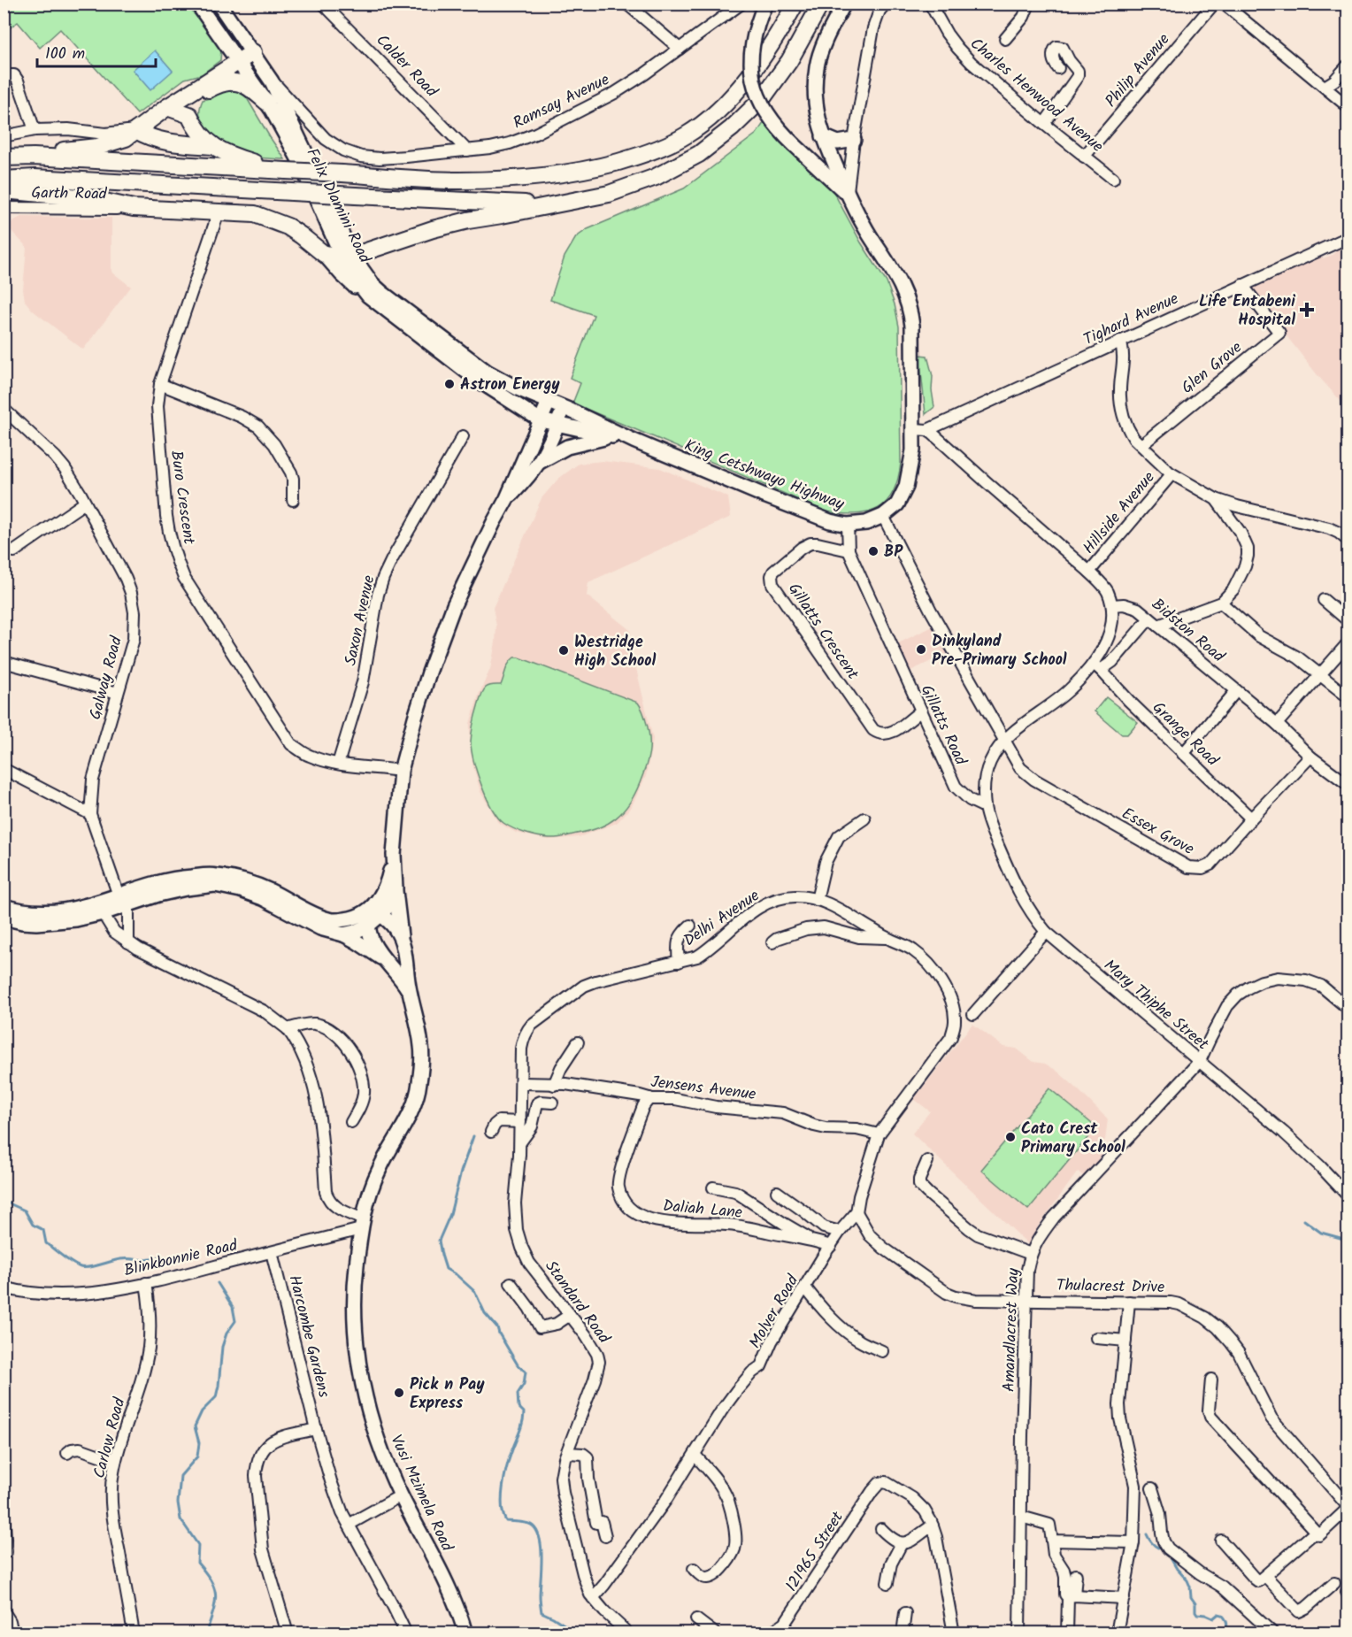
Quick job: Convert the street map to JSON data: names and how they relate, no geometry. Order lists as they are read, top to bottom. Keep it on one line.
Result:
{"streets":{"main road":["Felix Dlamini Road","King Cetshwayo Highway","Vusi Mzimela Road"],"street":["Calder Road","Philip Avenue","Charles Henwood Avenue","Ramsay Avenue","Garth Road","Tighard Avenue","Glen Grove","Buro Crescent","Hillside Avenue","Saxon Avenue","Bidston Road","Gillatts Crescent","Galway Road","Gillatts Road","Grange Road","Essex Grove","Delhi Avenue","Mary Thiphe Street","Jensens Avenue","Daliah Lane","Blinkbonnie Road","Thulacrest Drive","Standard Road","Molver Road","Amandlacrest Way","Harcombe Gardens","Carlow Road","121965 Street"]},"crossings":[["Calder Road","Ramsay Avenue"],["Philip Avenue","Charles Henwood Avenue"],["Ramsay Avenue","Felix Dlamini Road"],["Felix Dlamini Road","King Cetshwayo Highway"],["Tighard Avenue","Glen Grove"],["Tighard Avenue","King Cetshwayo Highway"],["King Cetshwayo Highway","Gillatts Road"],["King Cetshwayo Highway","Essex Grove"],["Buro Crescent","Saxon Avenue"],["Bidston Road","Essex Grove"],["Gillatts Crescent","Gillatts Road"],["Gillatts Road","Mary Thiphe Street"],["Grange Road","Essex Grove"],["Delhi Avenue","Standard Road"],["Delhi Avenue","Molver Road"],["Mary Thiphe Street","Amandlacrest Way"],["Jensens Avenue","Daliah Lane"],["Jensens Avenue","Standard Road"],["Jensens Avenue","Molver Road"],["Daliah Lane","Molver Road"],["Blinkbonnie Road","Harcombe Gardens"],["Blinkbonnie Road","Carlow Road"],["Blinkbonnie Road","Vusi Mzimela Road"],["Thulacrest Drive","Molver Road"],["Thulacrest Drive","Amandlacrest Way"],["Standard Road","Molver Road"]],"places":{"health":["Life Entabeni Hospital"],"other":["Astron Energy","BP","Dinkyland Pre-Primary School","Westridge High School","Cato Crest Primary School","Pick n Pay Express"]},"scale_bar":"100 m"}
